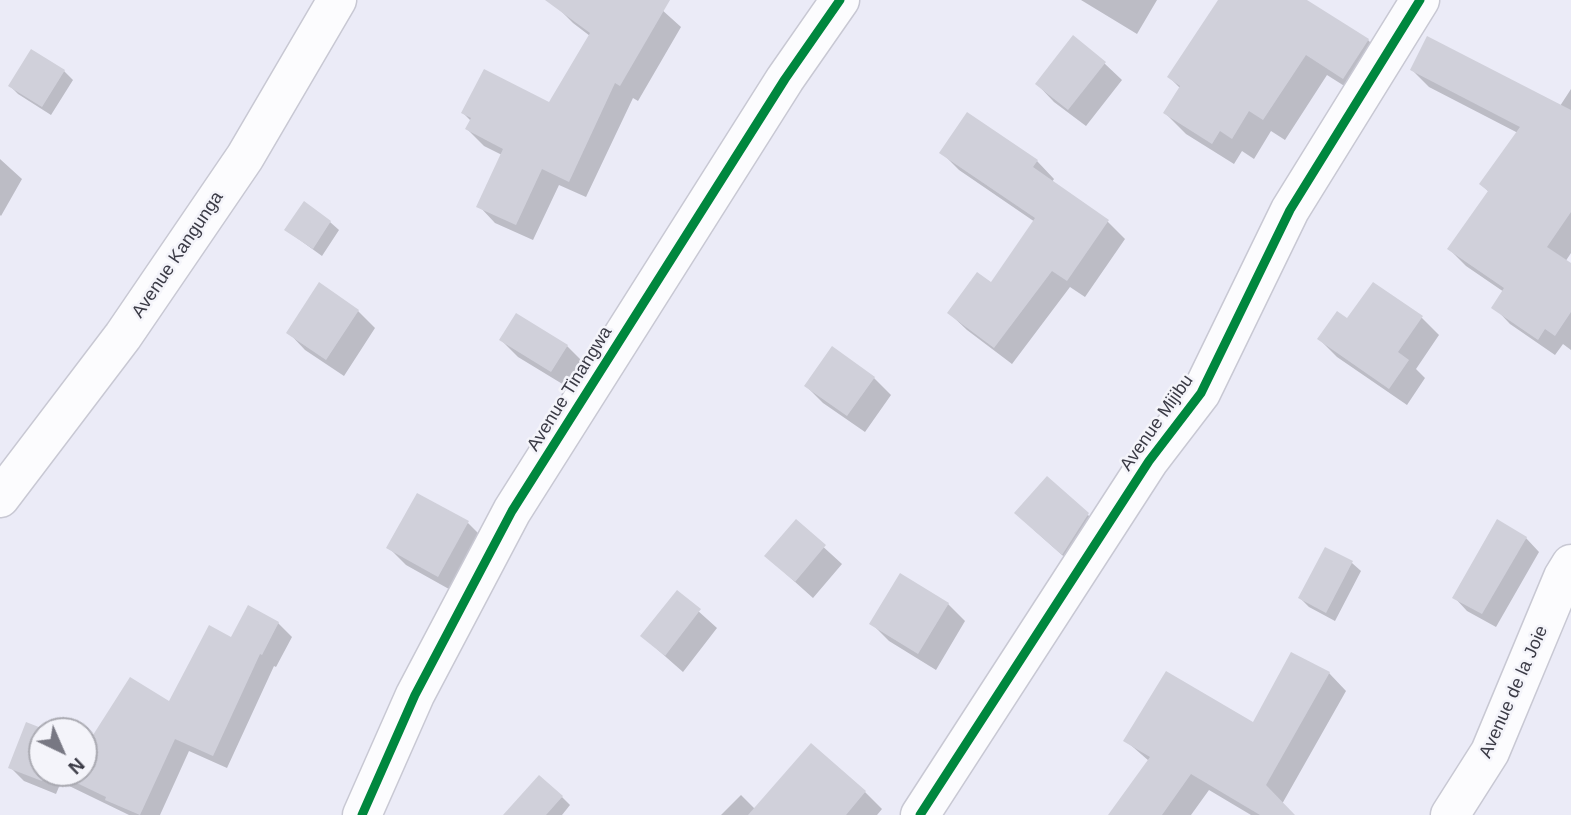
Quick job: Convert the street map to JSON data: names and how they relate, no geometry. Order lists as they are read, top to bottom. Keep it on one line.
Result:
{"streets":{"street":["Avenue Kangunga","Avenue Tinangwa","Avenue Mijibu","Avenue de la Joie"]},"north":"bottom right"}
